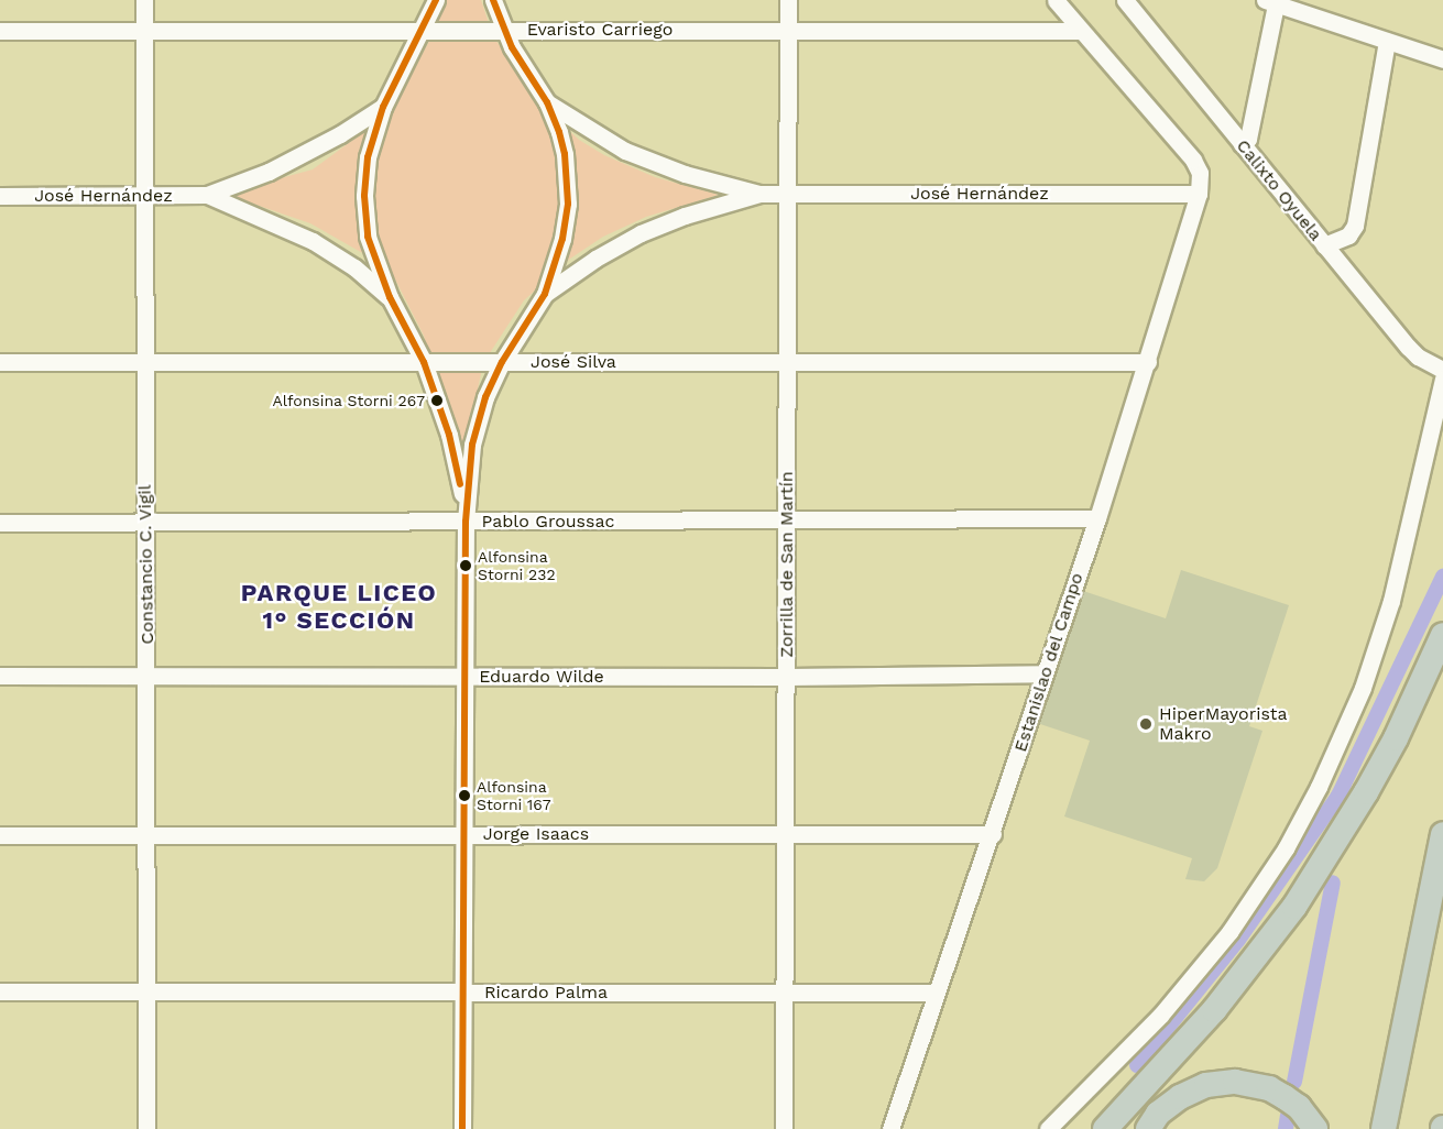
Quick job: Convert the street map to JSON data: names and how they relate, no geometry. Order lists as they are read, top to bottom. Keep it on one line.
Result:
{"streets":{"street":["Evaristo Carriego","Calixto Oyuela","José Hernández","José Silva","Pablo Groussac","Constancio C. Vigil","Zorrilla de San Martín","Estanislao del Campo","Eduardo Wilde","Jorge Isaacs","Ricardo Palma"]},"crossings":[["Evaristo Carriego","Constancio C. Vigil"],["Evaristo Carriego","Zorrilla de San Martín"],["José Hernández","Constancio C. Vigil"],["José Hernández","Zorrilla de San Martín"],["José Hernández","Estanislao del Campo"],["José Silva","Constancio C. Vigil"],["José Silva","Zorrilla de San Martín"],["José Silva","Estanislao del Campo"],["Pablo Groussac","Constancio C. Vigil"],["Pablo Groussac","Zorrilla de San Martín"],["Pablo Groussac","Estanislao del Campo"],["Constancio C. Vigil","Eduardo Wilde"],["Constancio C. Vigil","Jorge Isaacs"],["Constancio C. Vigil","Ricardo Palma"],["Zorrilla de San Martín","Eduardo Wilde"],["Zorrilla de San Martín","Jorge Isaacs"],["Zorrilla de San Martín","Ricardo Palma"],["Estanislao del Campo","Eduardo Wilde"],["Estanislao del Campo","Jorge Isaacs"],["Estanislao del Campo","Ricardo Palma"]],"districts":["PARQUE LICEO 1° SECCIÓN"],"places":["Alfonsina Storni 267","Alfonsina Storni 232","HiperMayorista Makro","Alfonsina Storni 167"]}
